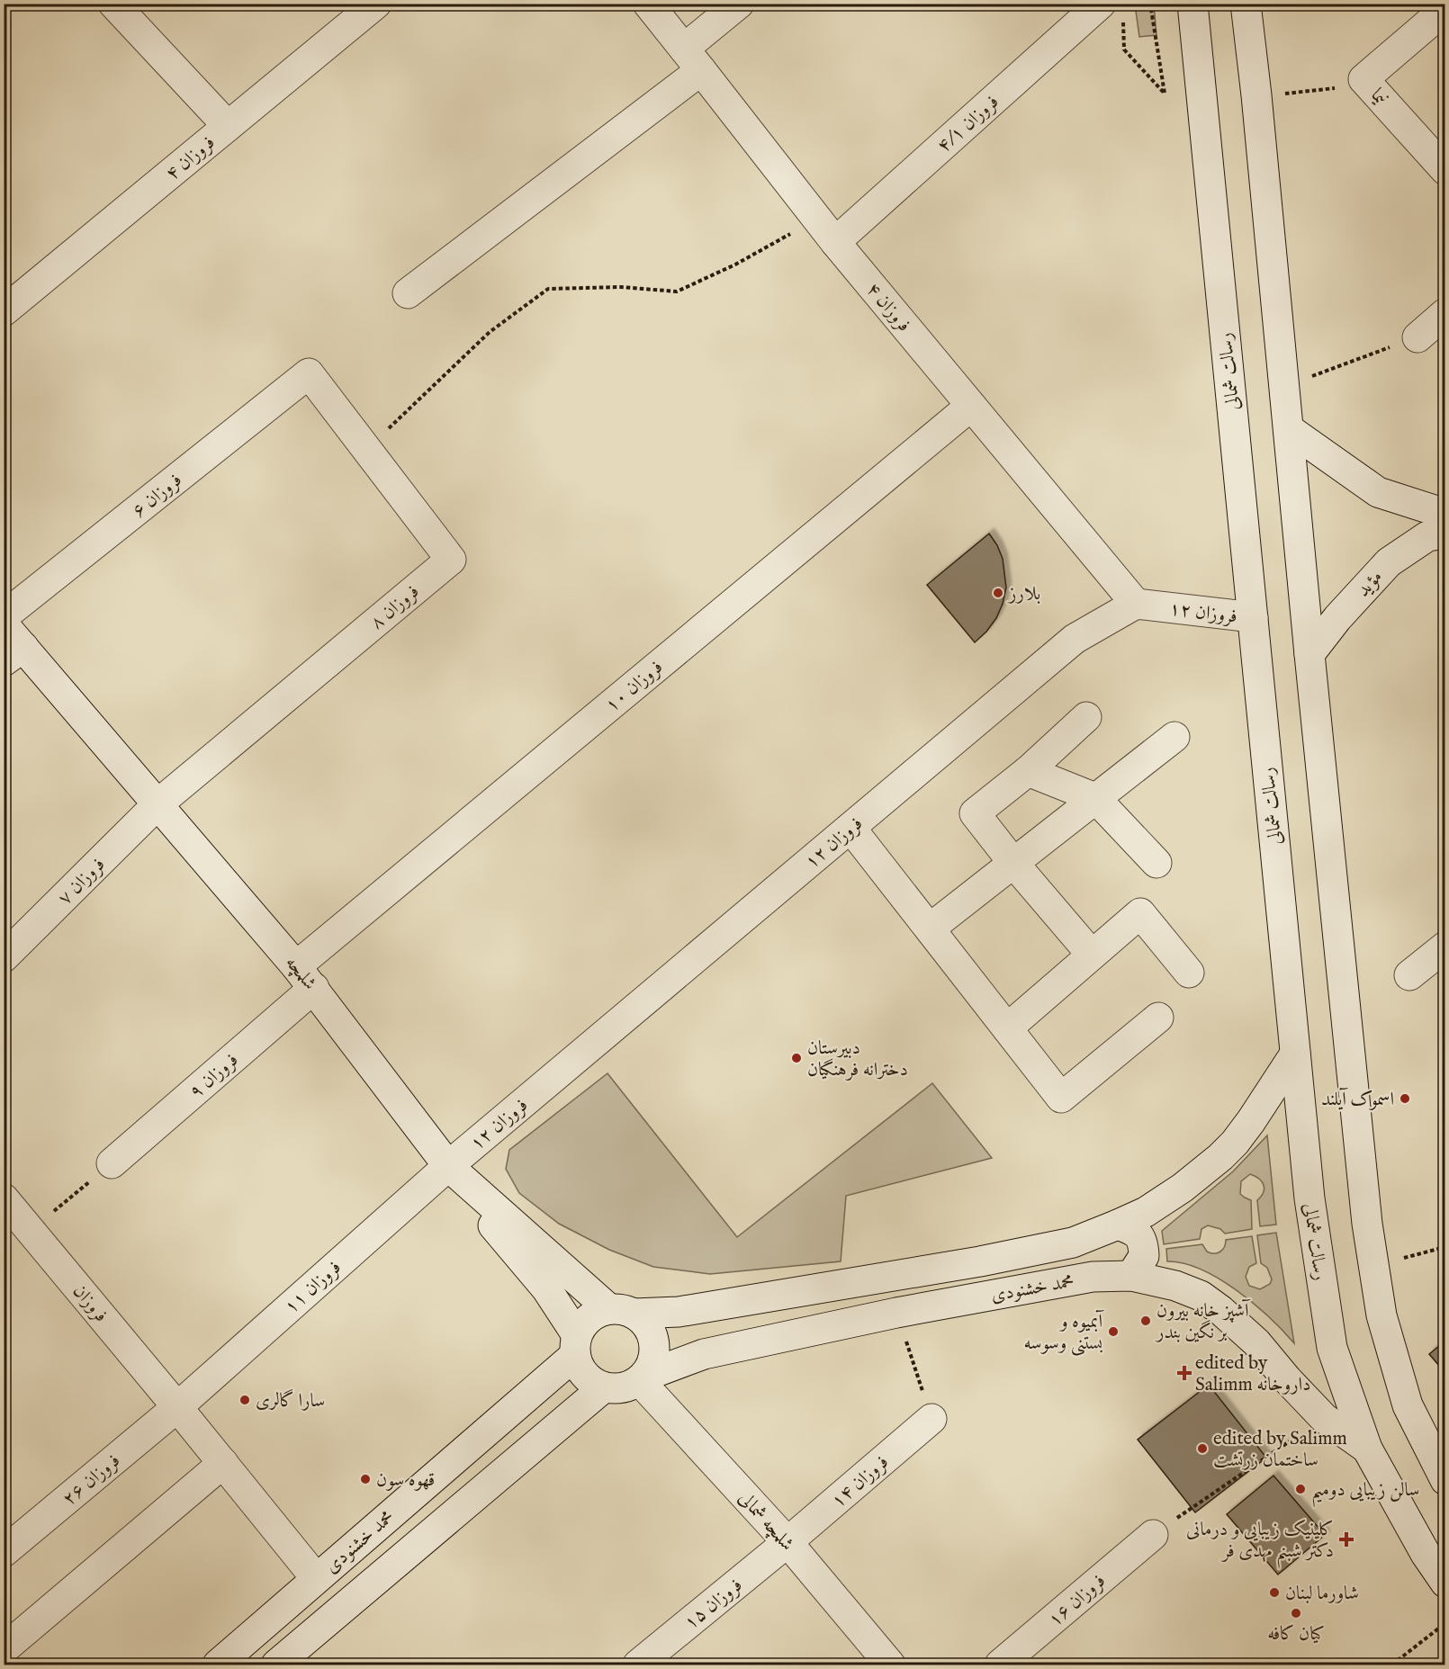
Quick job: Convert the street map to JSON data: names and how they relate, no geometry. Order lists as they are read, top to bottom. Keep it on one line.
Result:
{"streets":{"street":["نیما","فروزان ۴/۱","فروزان ۴","رسالت شمالی","فروزان ۶","مؤید","فروزان ۸","فروزان ۱۲","فروزان ۱۰","فروزان ۷","شلمچه","فروزان ۹","فروزان ۱۱","محمد خشنودی","فروزان","فروزان ۲۶","فروزان ۱۴","شلمچه شمالی","فروزان ۱۶","فروزان ۱۵"]},"crossings":[["فروزان ۴/۱","فروزان ۴"],["فروزان ۴","فروزان ۱۲"],["فروزان ۴","فروزان ۱۰"],["رسالت شمالی","فروزان ۱۲"],["رسالت شمالی","محمد خشنودی"],["فروزان ۶","فروزان ۸"],["فروزان ۸","فروزان ۷"],["فروزان ۸","شلمچه"],["فروزان ۱۲","شلمچه"],["فروزان ۱۲","فروزان ۱۱"],["فروزان ۱۰","شلمچه"],["فروزان ۱۰","فروزان ۹"],["فروزان ۷","شلمچه"],["شلمچه","فروزان ۹"],["شلمچه","فروزان ۱۱"],["شلمچه","محمد خشنودی"],["شلمچه","شلمچه شمالی"],["فروزان ۱۱","فروزان"],["فروزان ۱۱","فروزان ۲۶"],["محمد خشنودی","فروزان"],["محمد خشنودی","شلمچه شمالی"],["فروزان","فروزان ۲۶"],["فروزان ۱۴","شلمچه شمالی"],["فروزان ۱۴","فروزان ۱۵"],["شلمچه شمالی","فروزان ۱۵"]],"places":{"other":["بلارز","دبیرستان دخترانه فرهنگیان","اسموک آیلند","آشپز خانه بیرون بر نگین بندر","آبمیوه و بستنی وسوسه","سارا گالری","edited by Salimm ساختمان زرتشت","قهوه سون","سالن زیبایی دومیم","شاورما لبنان","کیان کافه"],"health":["edited by Salimm داروخانه","کلینیک زیبایی و درمانی دکتر شبنم مهدی فر"]}}
